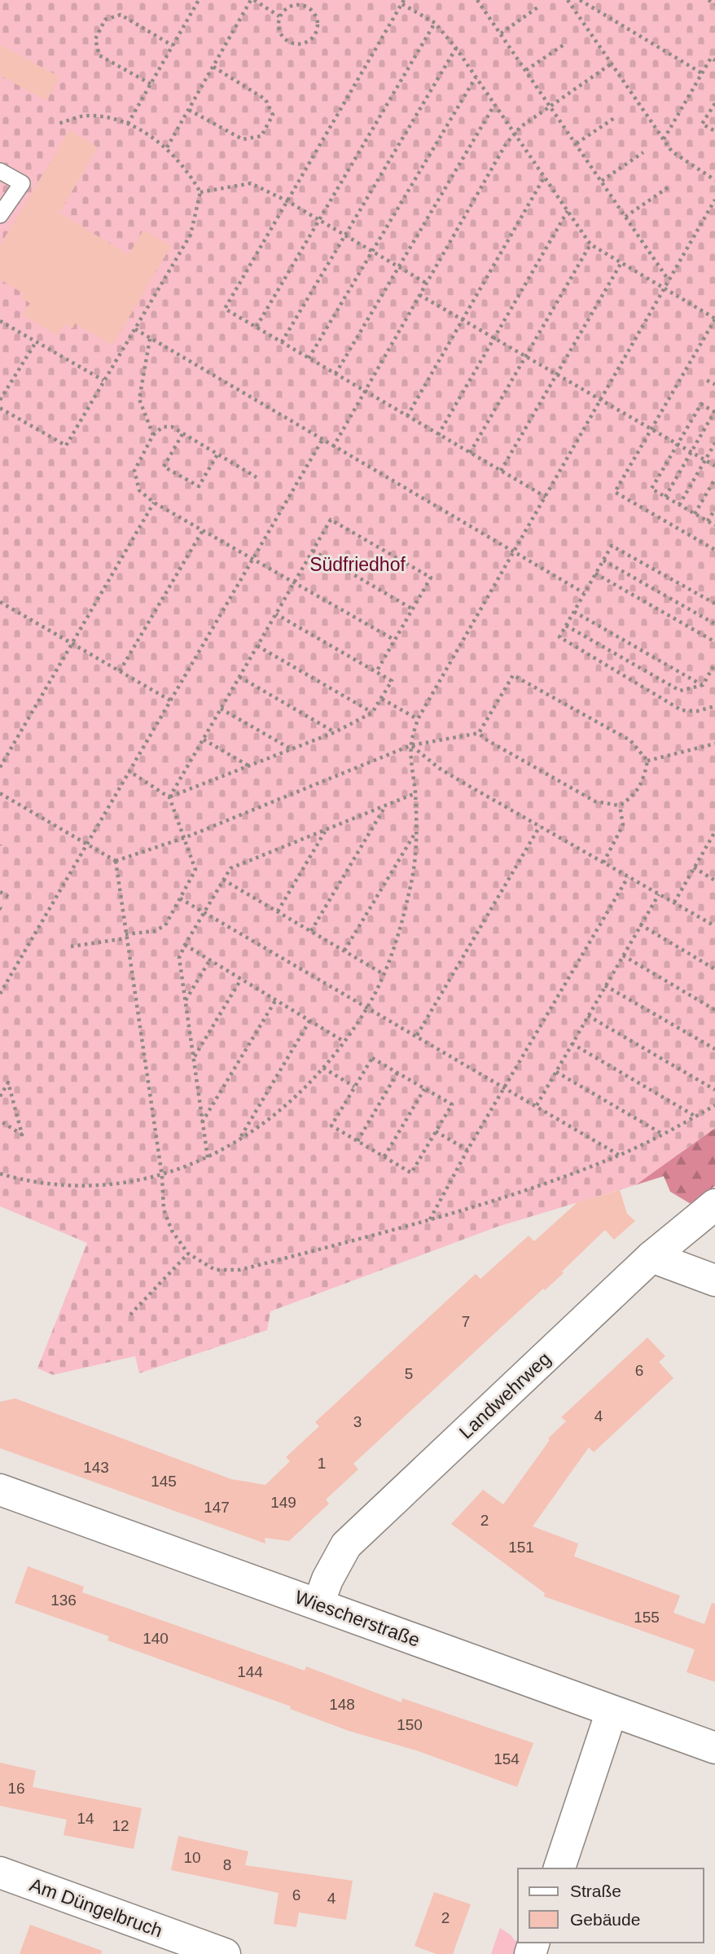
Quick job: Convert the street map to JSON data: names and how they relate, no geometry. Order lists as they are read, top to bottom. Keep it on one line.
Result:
{"streets":{"street":["Landwehrweg","Wiescherstraße","Am Düngelbruch"]},"crossings":[["Landwehrweg","Wiescherstraße"]],"parks":["Südfriedhof"],"house_numbers":["7","6","5","4","3","1","143","145","149","147","2","151","136","155","140","144","148","150","154","16","14","12","10","8","6","4","2"],"legend":["Straße","Gebäude"]}
